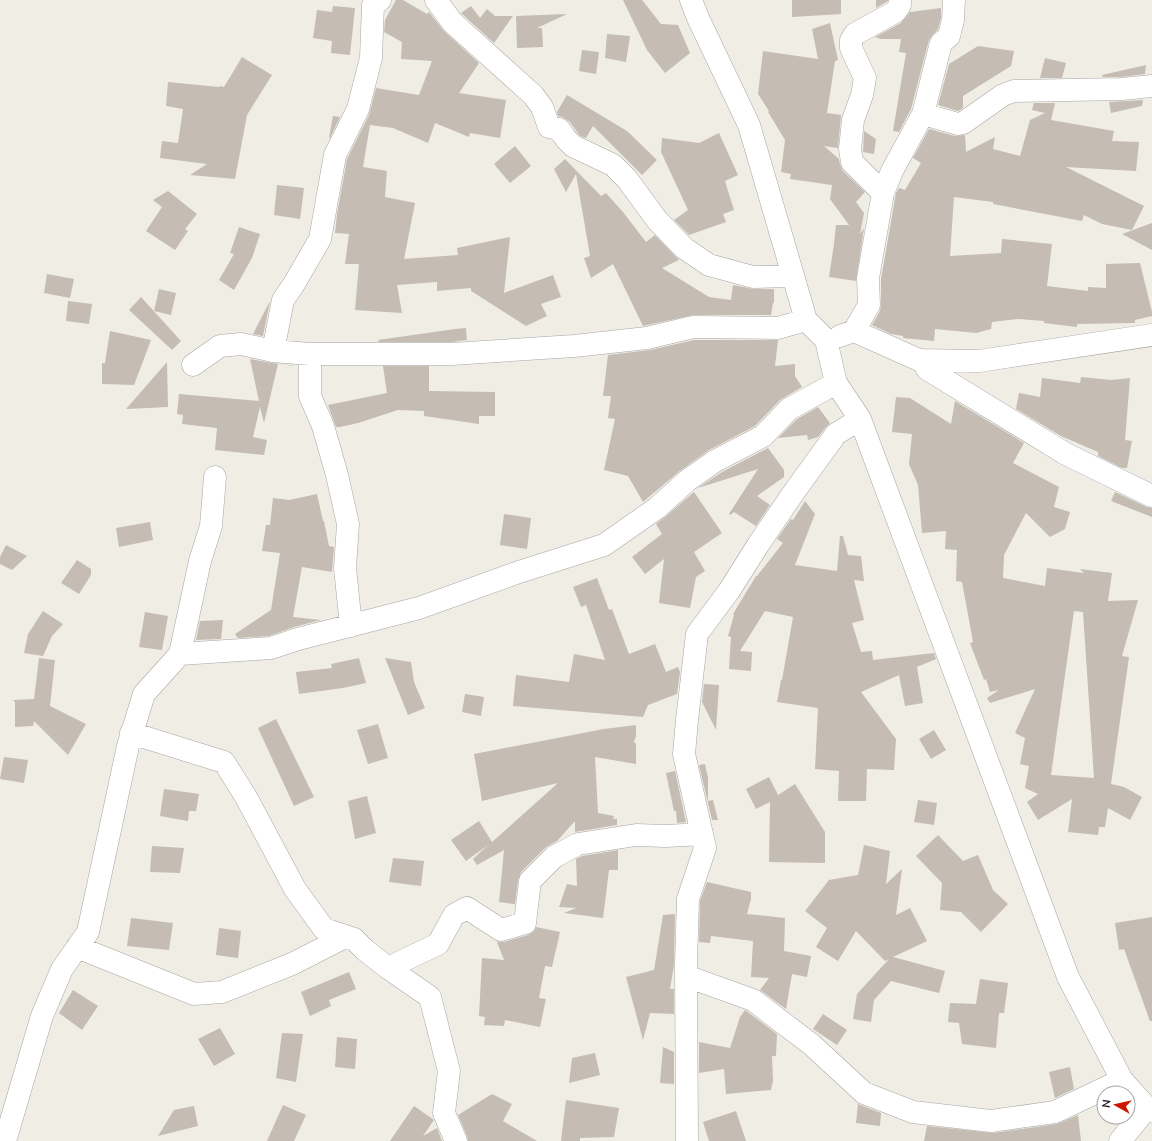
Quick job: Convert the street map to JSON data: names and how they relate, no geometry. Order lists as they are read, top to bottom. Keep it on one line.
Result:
{"north":"left"}
